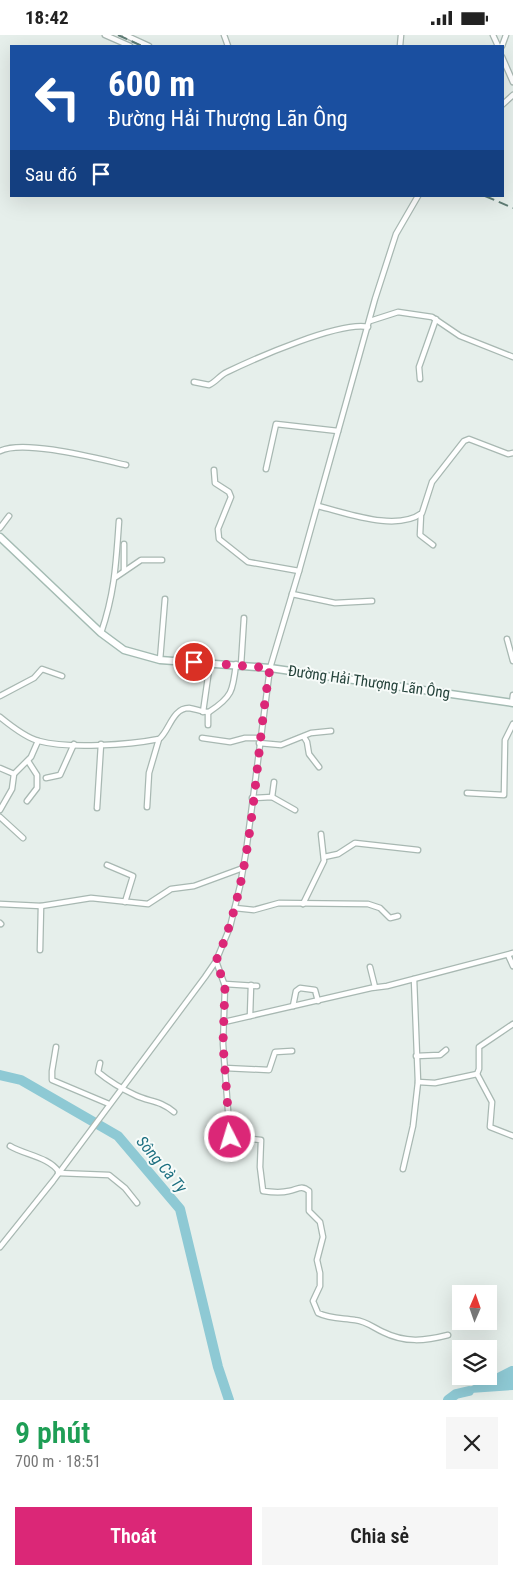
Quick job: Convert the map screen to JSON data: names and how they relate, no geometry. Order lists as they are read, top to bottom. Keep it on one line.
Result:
{"streets":{"street":["Đường Hải Thượng Lãn Ông"]},"water":["Sông Cà Ty"],"north":"top","page":{"status":"18:42","turn":["600 m","Đường Hải Thượng Lãn Ông"],"then":"Sau đó","heading":["9 phút","700 m · 18:51"],"buttons":["Thoát","Chia sẻ"]}}
